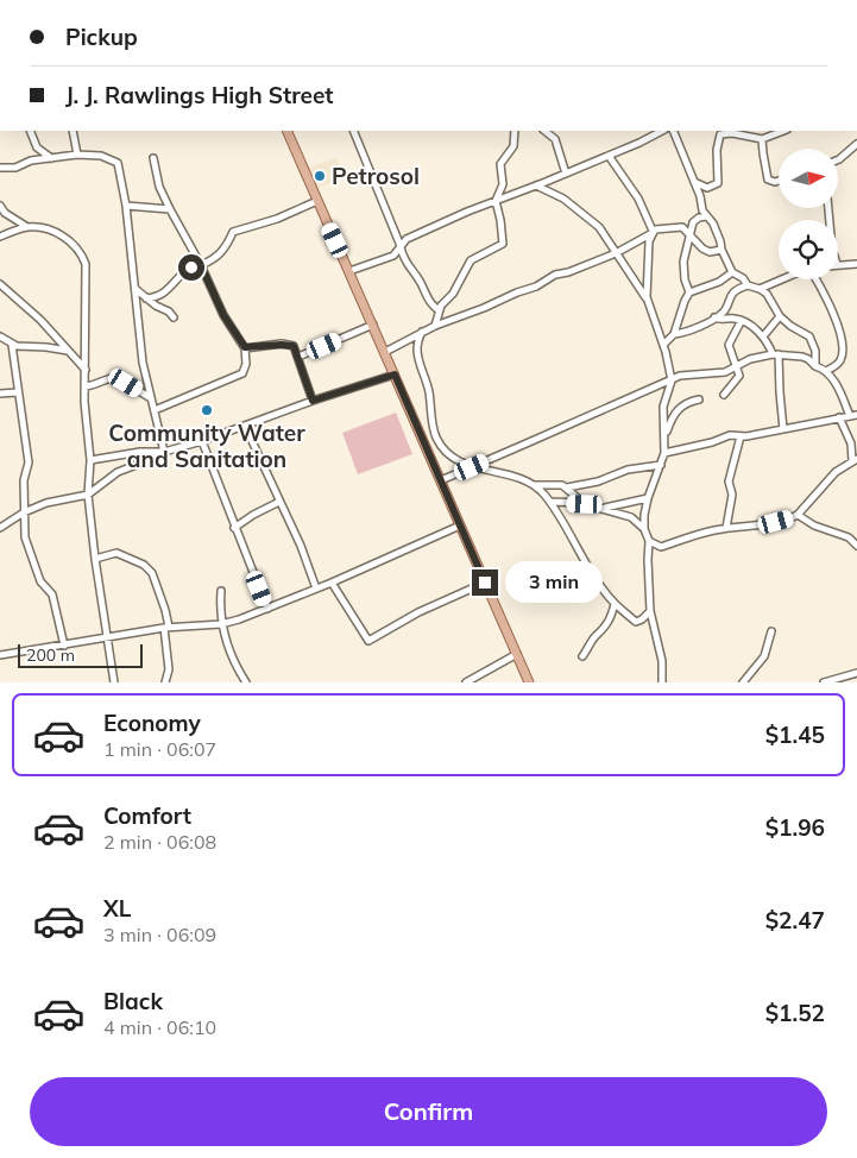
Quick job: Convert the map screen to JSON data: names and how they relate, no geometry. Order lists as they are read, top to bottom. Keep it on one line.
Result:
{"places":["Petrosol","Community Water and Sanitation"],"scale_bar":"200 m","north":"right","page":{"banner":["Pickup","J. J. Rawlings High Street"],"bubble":"3 min","scale":"200 m","list":[{"name":"Economy","note":"1 min · 06:07","value":"$1.45"},{"name":"Comfort","note":"2 min · 06:08","value":"$1.96"},{"name":"XL","note":"3 min · 06:09","value":"$2.47"},{"name":"Black","note":"4 min · 06:10","value":"$1.52"}],"buttons":"Confirm"}}
